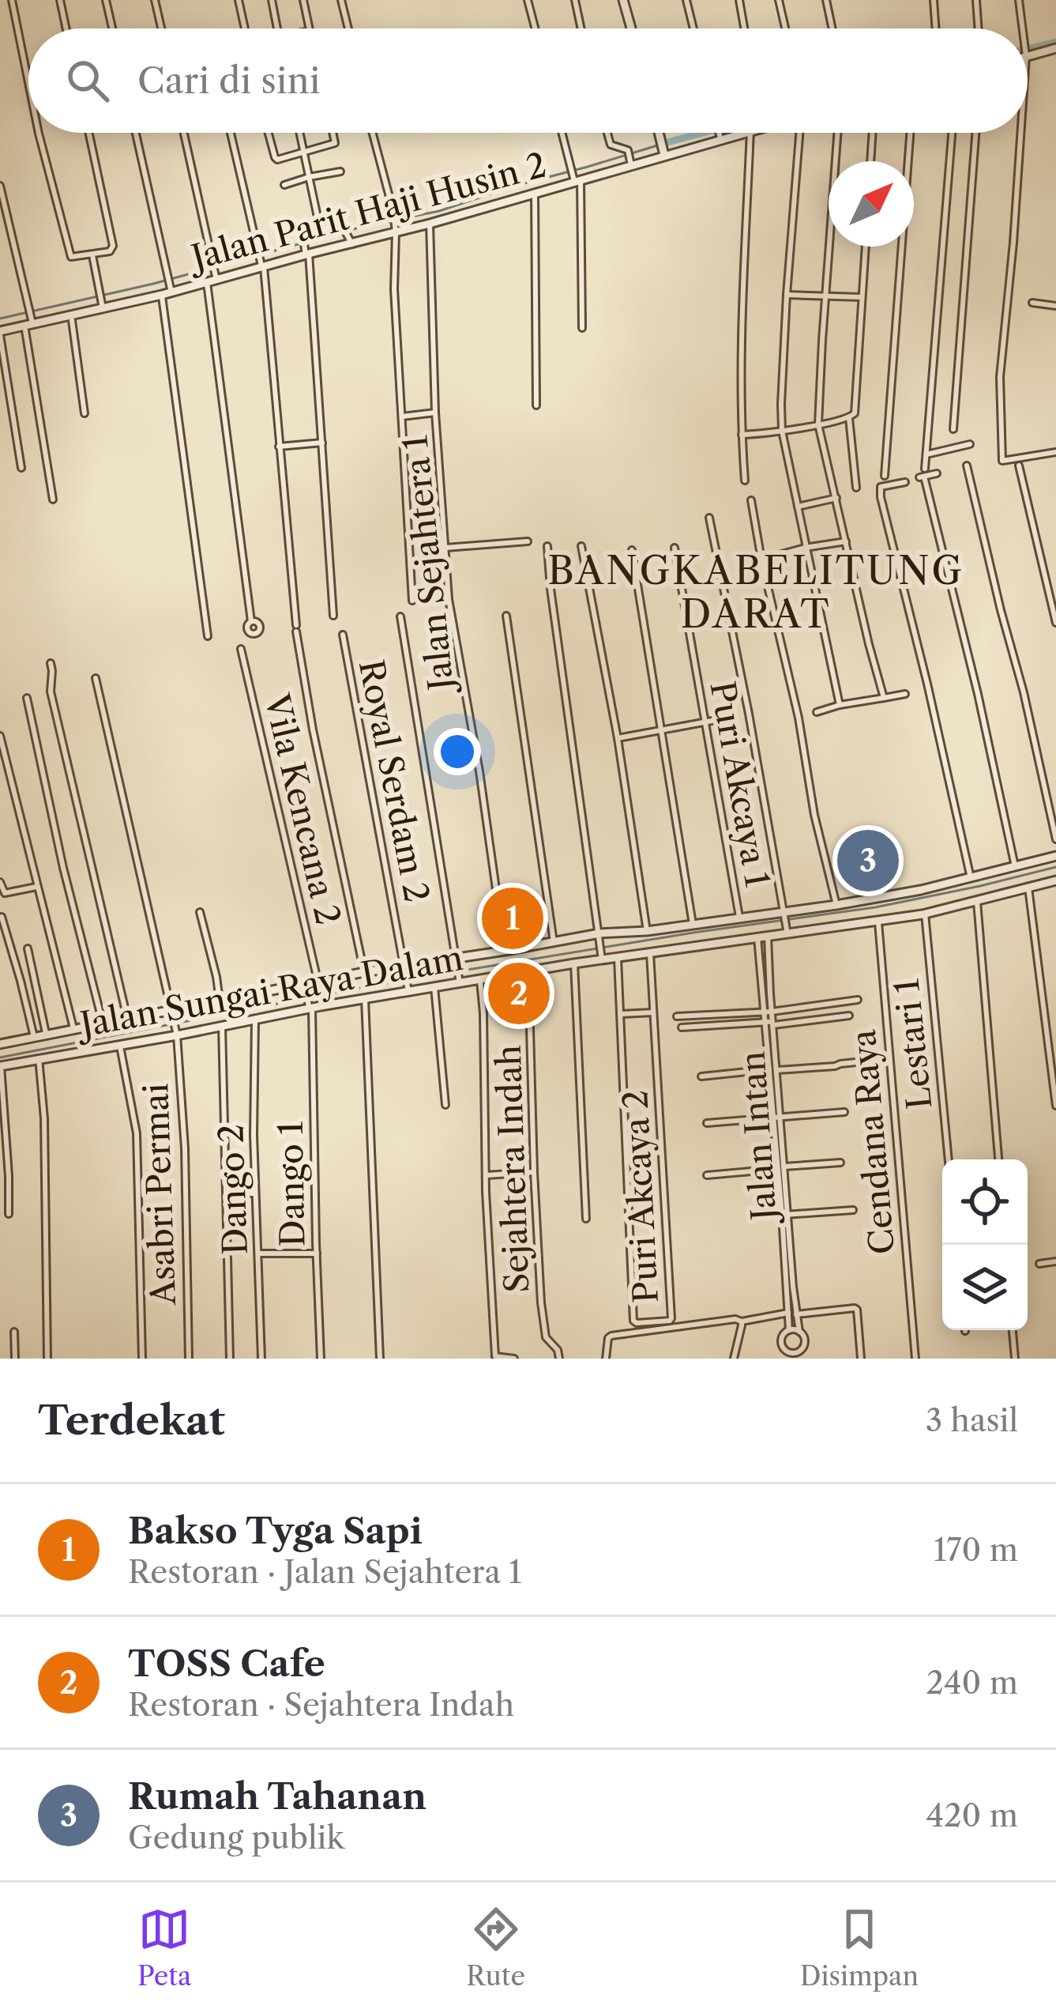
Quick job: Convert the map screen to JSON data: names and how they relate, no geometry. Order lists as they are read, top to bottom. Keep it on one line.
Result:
{"streets":{"street":["Jalan Parit Haji Husin 2","Jalan Sejahtera 1","Royal Serdam 2","Puri Akcaya 1","Vila Kencana 2","Jalan Sungai Raya Dalam","Lestari 1","Jalan Intan","Cendana Raya","Sejahtera Indah","Dango 1","Dango 2","Asabri Permai","Puri Akcaya 2"]},"crossings":[["Jalan Parit Haji Husin 2","Jalan Sejahtera 1"],["Royal Serdam 2","Jalan Sungai Raya Dalam"],["Jalan Sungai Raya Dalam","Lestari 1"],["Jalan Sungai Raya Dalam","Jalan Intan"],["Jalan Sungai Raya Dalam","Cendana Raya"],["Jalan Sungai Raya Dalam","Sejahtera Indah"],["Jalan Sungai Raya Dalam","Dango 1"],["Jalan Sungai Raya Dalam","Dango 2"],["Jalan Sungai Raya Dalam","Asabri Permai"],["Jalan Sungai Raya Dalam","Puri Akcaya 2"]],"districts":["BANGKABELITUNG DARAT"],"north":"top right","page":{"search":"Cari di sini","pins":["3","1","2"],"heading":["Terdekat","3 hasil"],"list":[{"mark":"1","name":"Bakso Tyga Sapi","note":"Restoran · Jalan Sejahtera 1","value":"170 m"},{"mark":"2","name":"TOSS Cafe","note":"Restoran · Sejahtera Indah","value":"240 m"},{"mark":"3","name":"Rumah Tahanan","note":"Gedung publik","value":"420 m"}],"nav":["Peta","Rute","Disimpan"]}}
